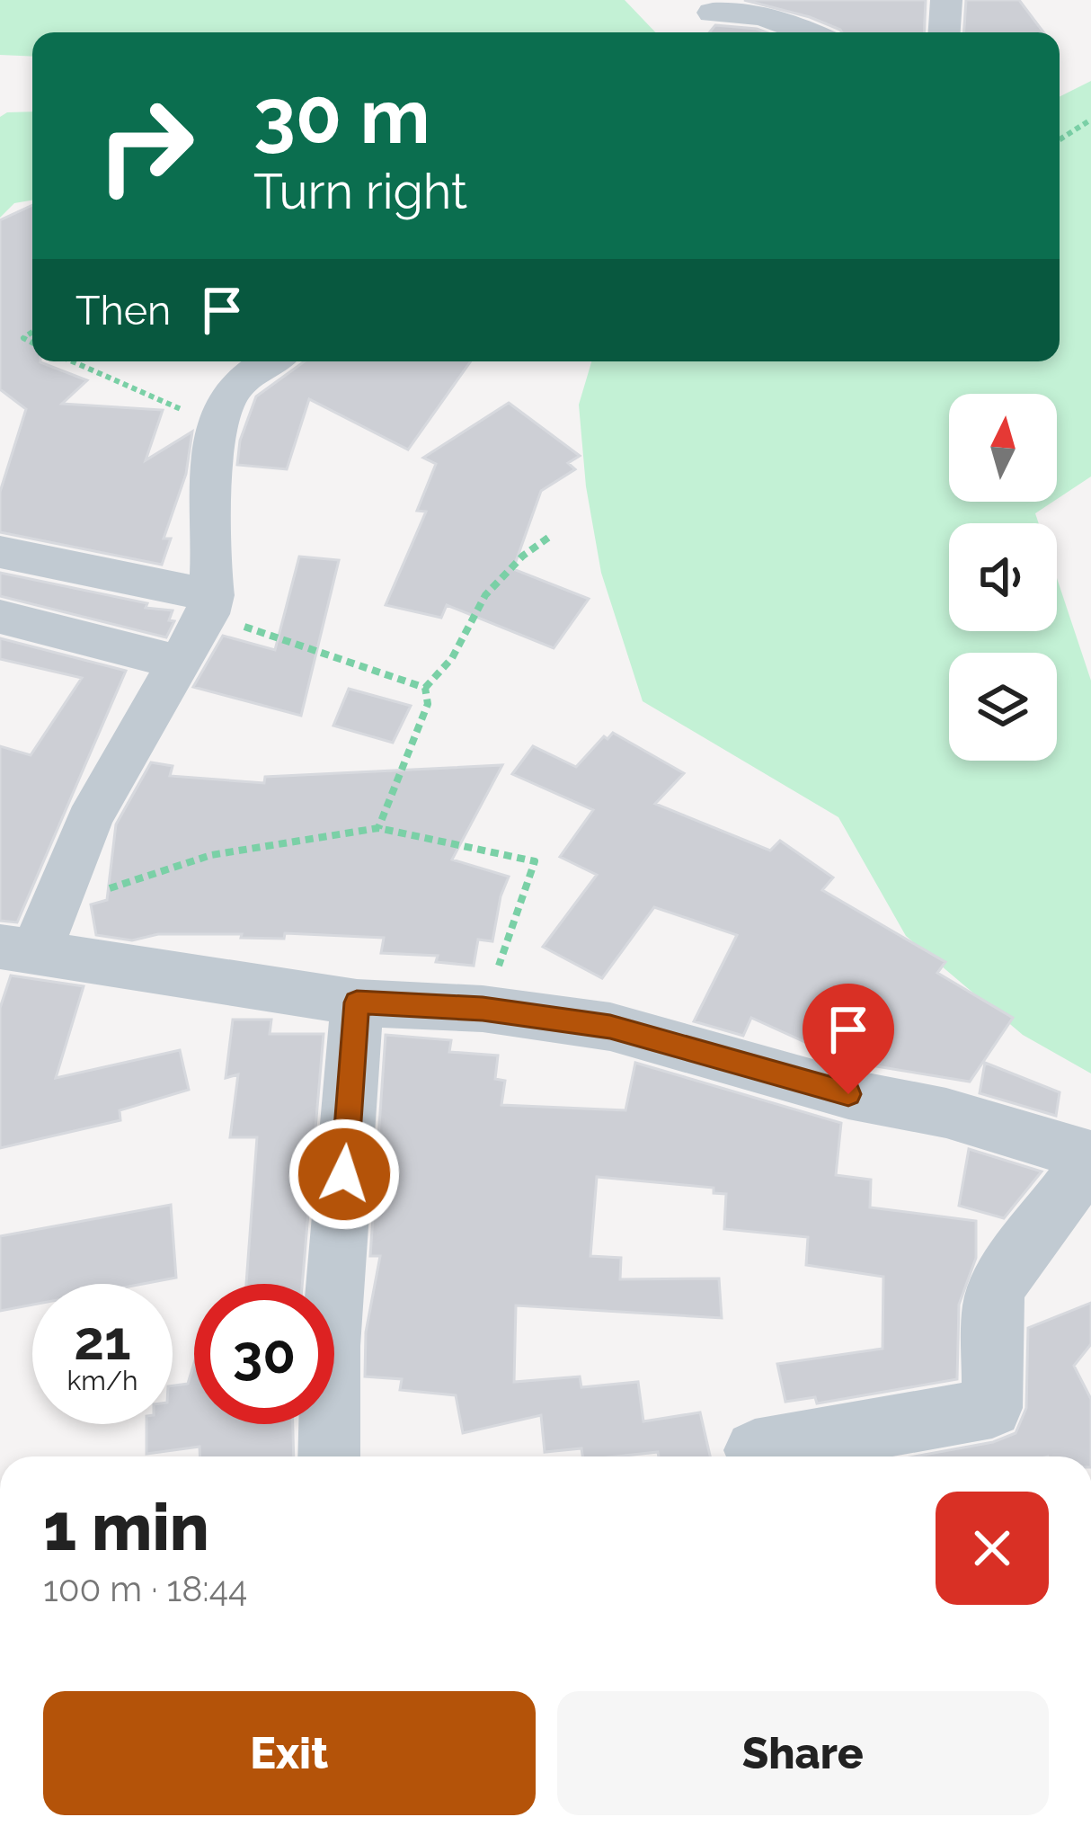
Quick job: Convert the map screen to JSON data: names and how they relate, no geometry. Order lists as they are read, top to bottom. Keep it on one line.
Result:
{"north":"top","page":{"turn":["30 m","Turn right"],"then":"Then","speed":"21 km/h","limit":"30","heading":["1 min","100 m · 18:44"],"buttons":["Exit","Share"]}}
